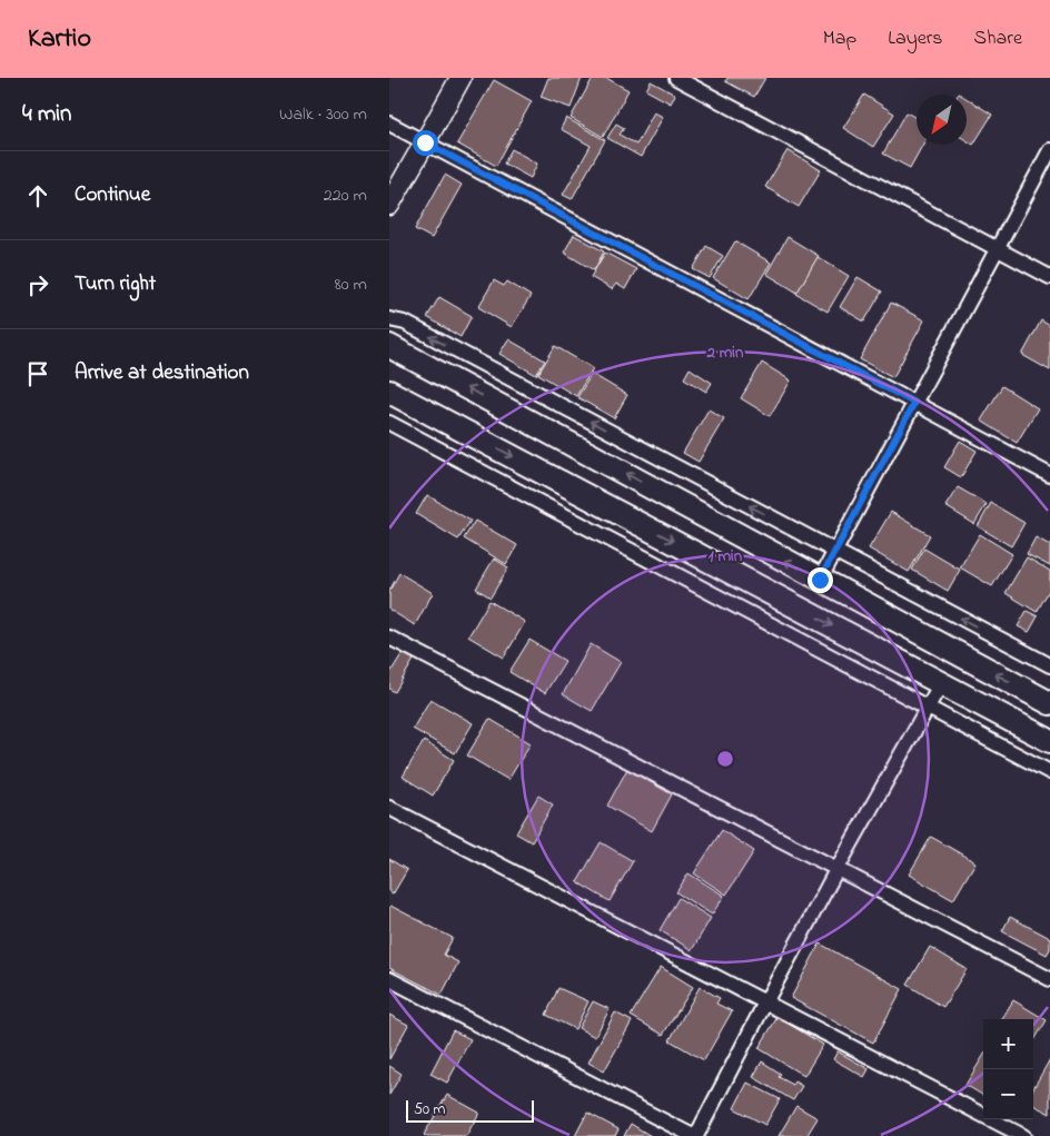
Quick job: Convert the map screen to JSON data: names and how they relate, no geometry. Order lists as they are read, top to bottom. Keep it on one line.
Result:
{"scale_bar":"50 m","north":"bottom left","page":{"header":"Kartio","nav":["Map","Layers","Share"],"heading":["4 min","Walk · 300 m"],"list":[["Continue","220 m"],["Turn right","80 m"],"Arrive at destination"],"map_buttons":["+","−"],"scale":"50 m"},"rings":["2 min","1 min"]}
